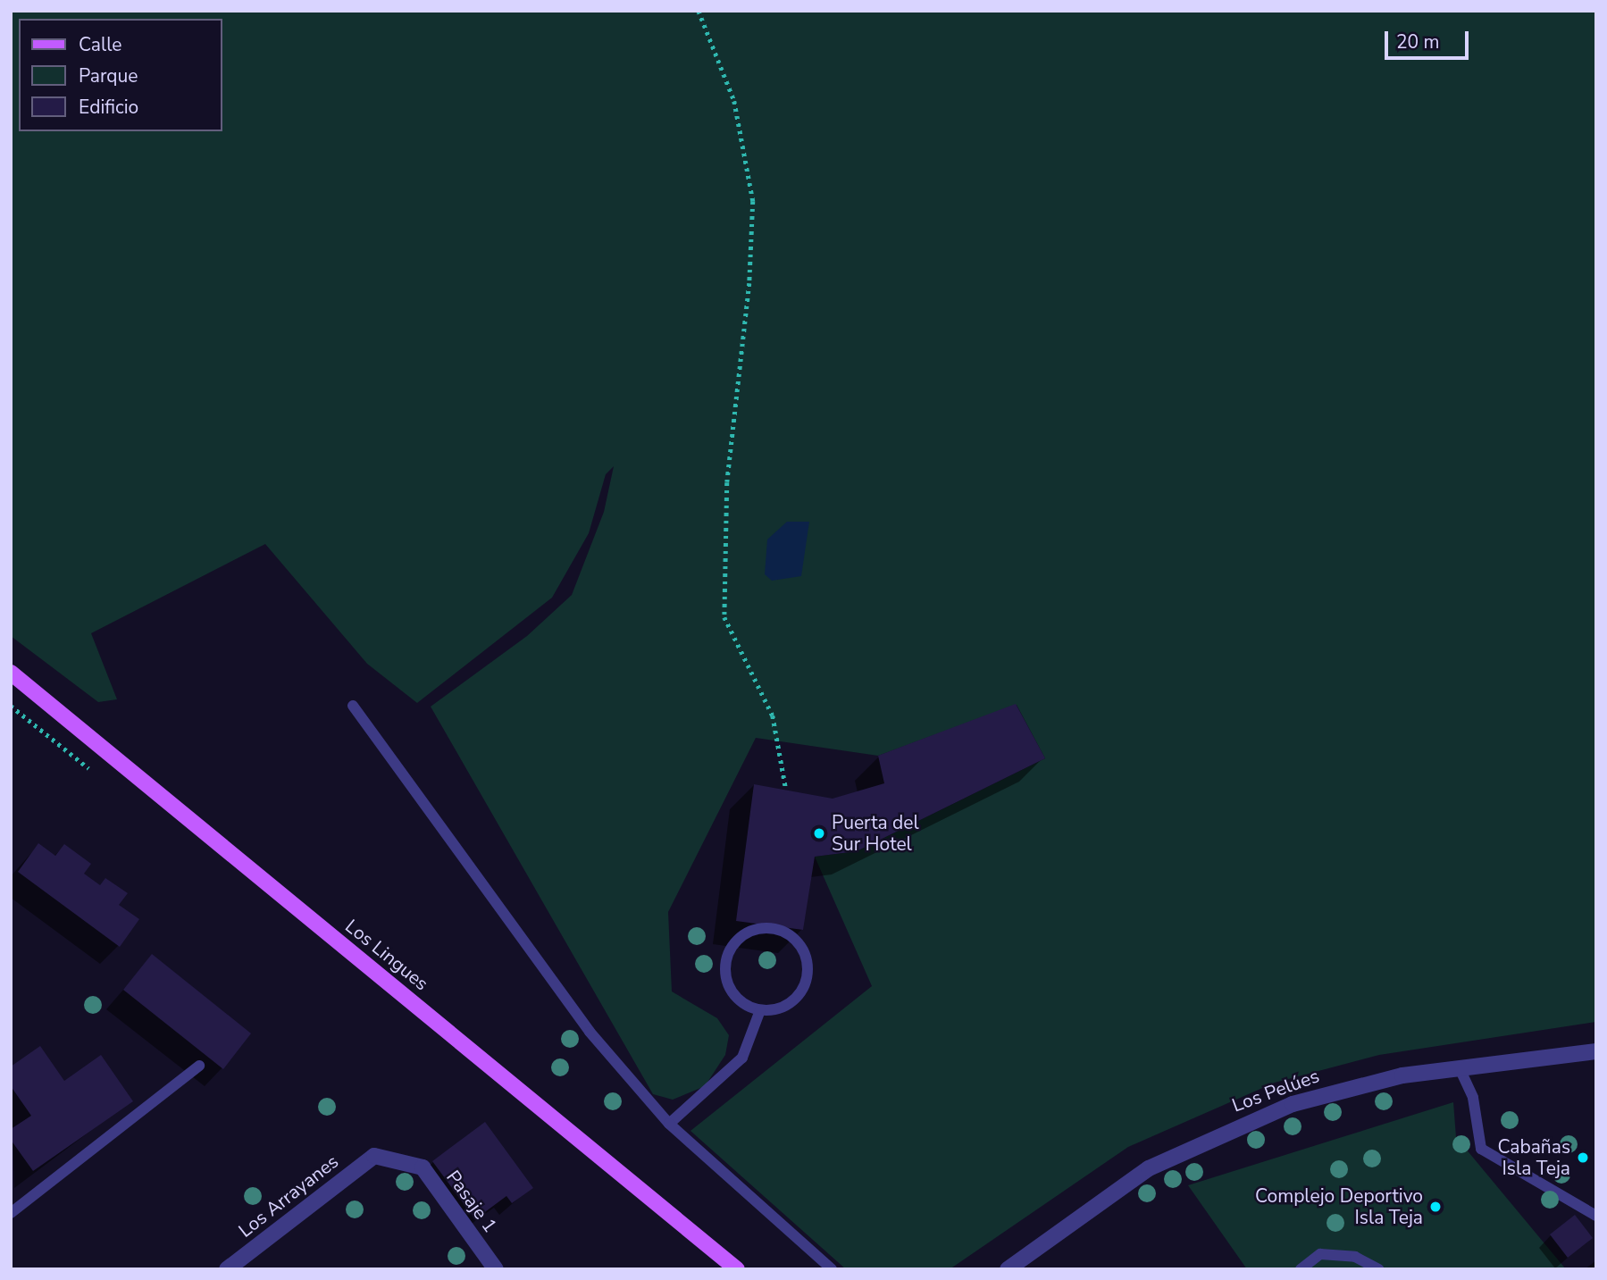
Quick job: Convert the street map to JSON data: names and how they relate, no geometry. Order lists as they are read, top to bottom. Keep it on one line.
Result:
{"streets":{"main road":["Los Lingues"],"street":["Los Pelúes","Los Arrayanes","Pasaje 1"]},"crossings":[["Los Arrayanes","Pasaje 1"]],"places":["Puerta del Sur Hotel","Cabañas Isla Teja","Complejo Deportivo Isla Teja"],"legend":["Calle","Parque","Edificio"],"scale_bar":"20 m"}
